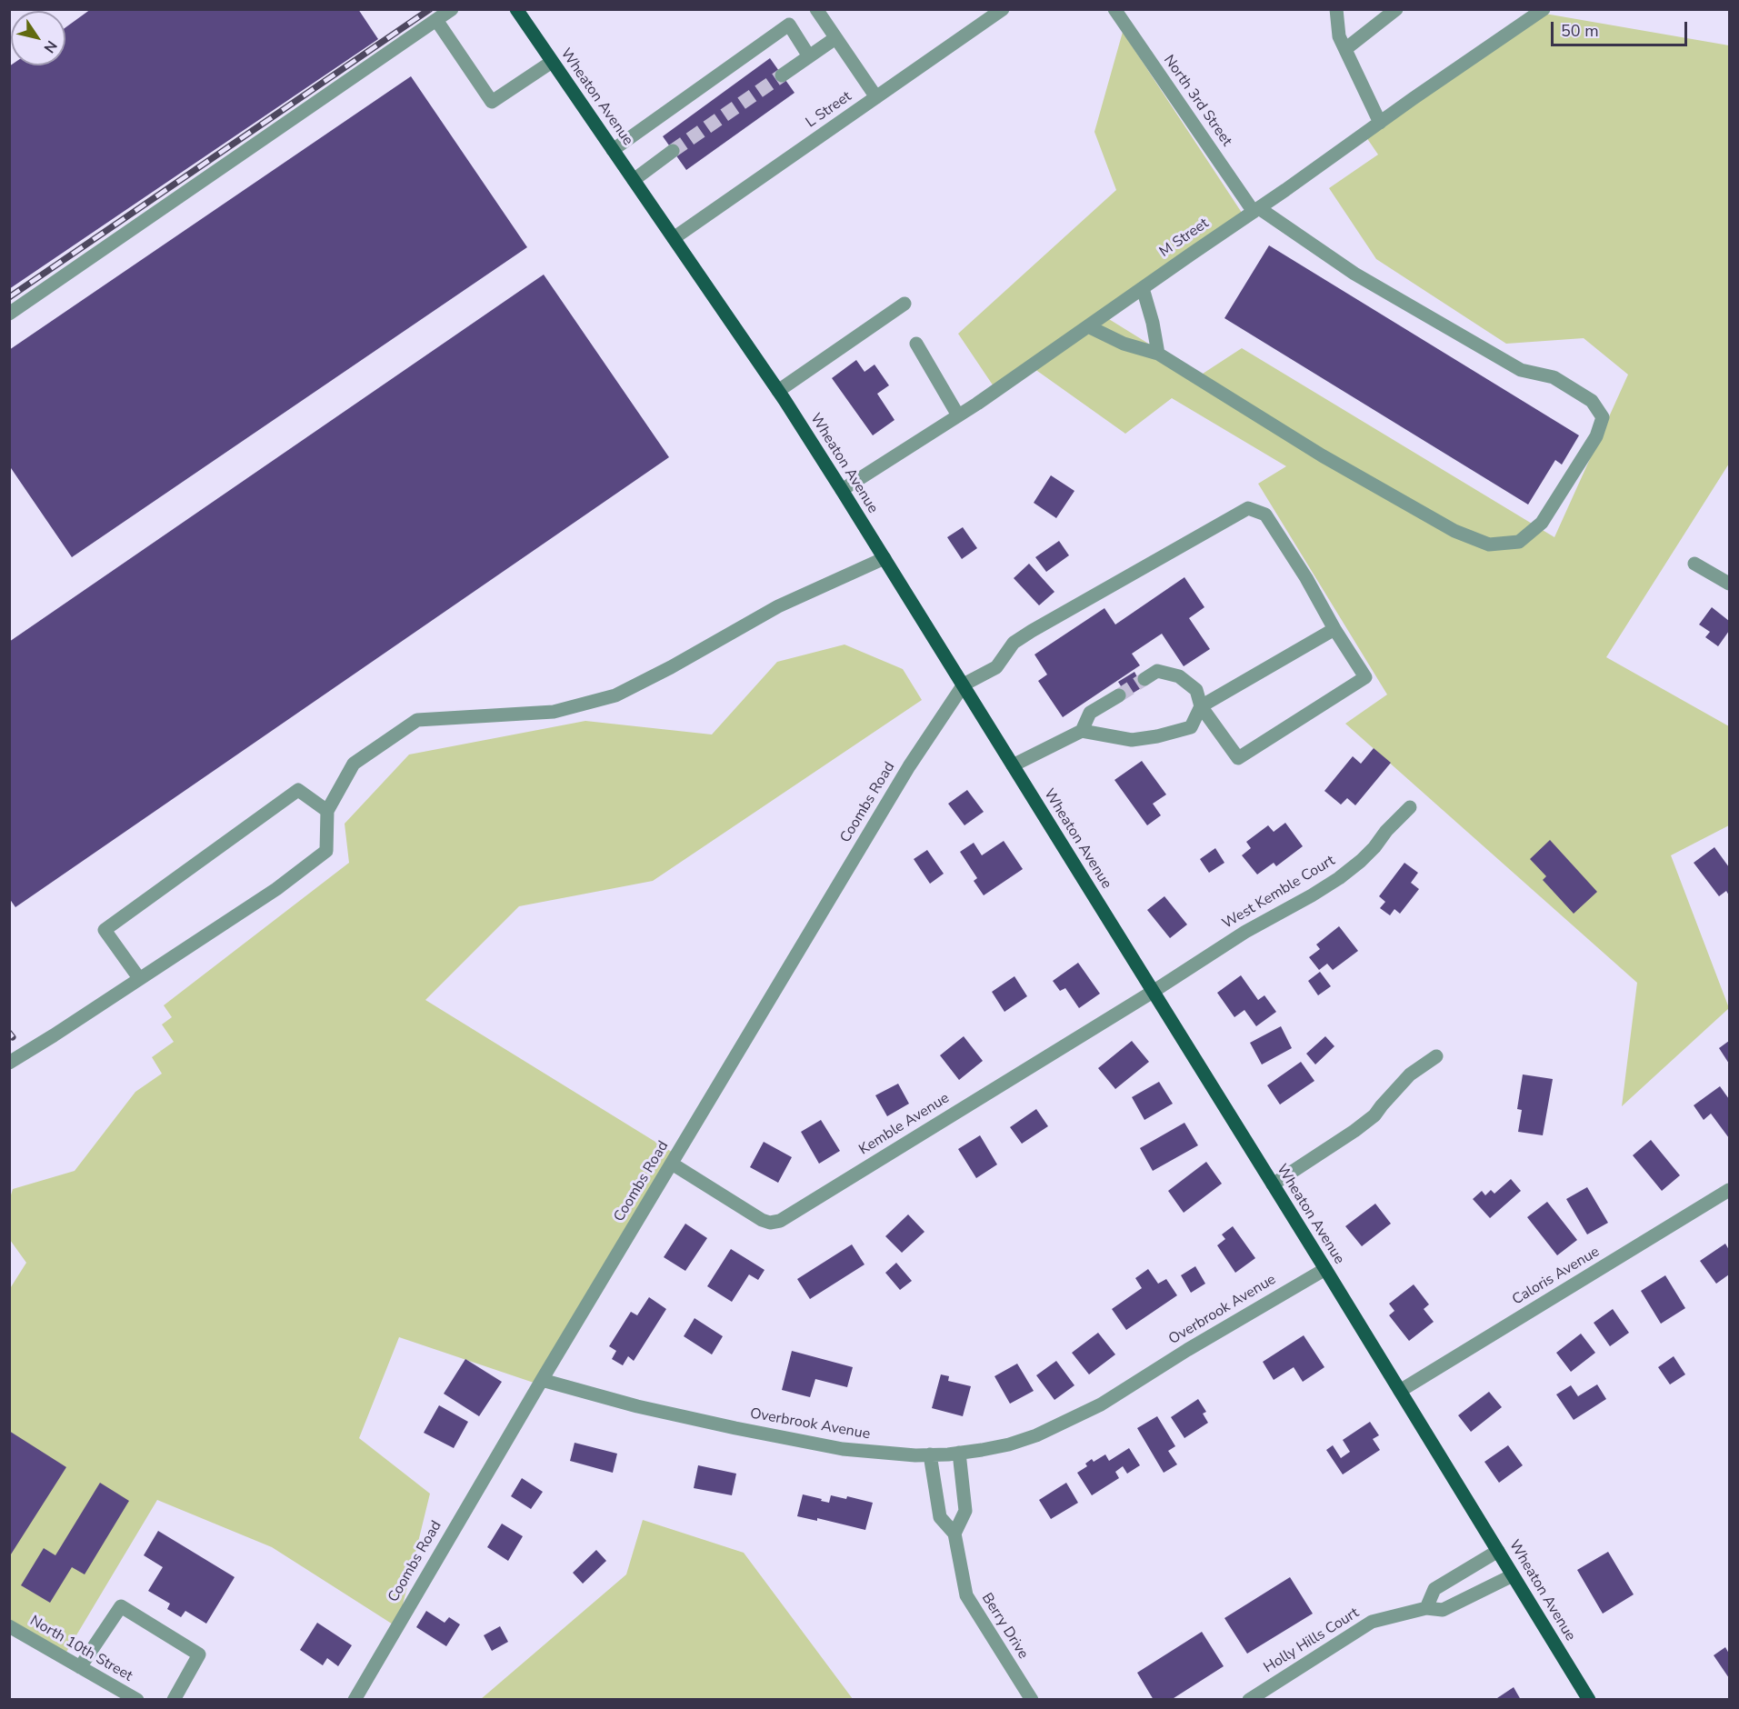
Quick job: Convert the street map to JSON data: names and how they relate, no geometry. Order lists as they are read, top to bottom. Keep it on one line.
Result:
{"streets":{"main road":["Wheaton Avenue"],"street":["North 3rd Street","L Street","M Street","Coombs Road","West Kemble Court","Kemble Avenue","Caloris Avenue","Overbrook Avenue","Berry Drive","Holly Hills Court","North 10th Street"]},"crossings":[["Wheaton Avenue","L Street"],["Wheaton Avenue","M Street"],["Wheaton Avenue","Coombs Road"],["Wheaton Avenue","West Kemble Court"],["Wheaton Avenue","Kemble Avenue"],["Wheaton Avenue","Caloris Avenue"],["Wheaton Avenue","Overbrook Avenue"],["Wheaton Avenue","Holly Hills Court"],["North 3rd Street","M Street"],["Coombs Road","Kemble Avenue"],["Coombs Road","Overbrook Avenue"],["West Kemble Court","Kemble Avenue"],["Overbrook Avenue","Berry Drive"]],"scale_bar":"50 m","north":"bottom right"}
